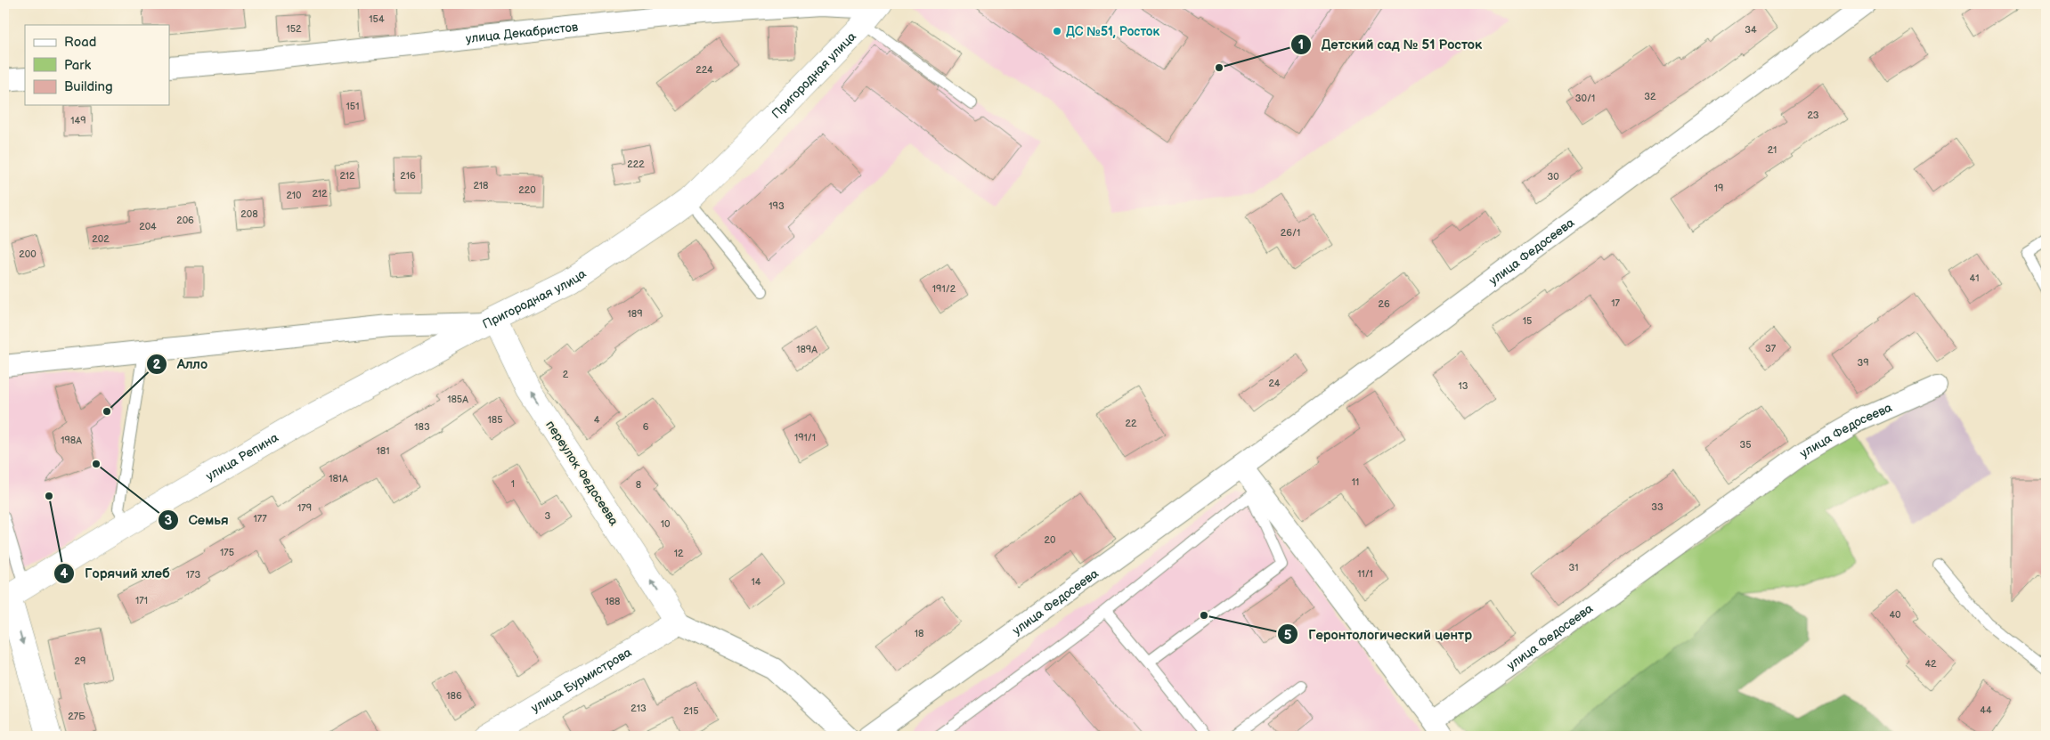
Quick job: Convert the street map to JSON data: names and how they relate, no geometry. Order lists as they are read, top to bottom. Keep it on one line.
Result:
{"streets":{"street":["улица Декабристов","Пригородная улица","улица Федосеева","улица Репина","переулок Федосеева","улица Бурмистрова"]},"crossings":[["улица Декабристов","Пригородная улица"],["Пригородная улица","улица Репина"],["Пригородная улица","переулок Федосеева"],["улица Репина","переулок Федосеева"],["переулок Федосеева","улица Бурмистрова"]],"one_way":["переулок Федосеева"],"places":["ДС №51, Росток","Детский сад № 51 Росток","Алло","Семья","Горячий хлеб","Геронтологический центр"],"house_numbers":["154","152","34","224","32","30/1","151","23","149","21","222","212","216","30","218","19","220","212","210","193","208","206","204","26/1","202","200","41","191/2","17","26","189","15","37","189А","39","2","24","13","185А","185","4","22","183","6","191/1","198А","35","181","181А","11","1","8","33","179","3","177","10","20","175","12","31","11/1","173","14","171","188","40","18","29","42","186","213","44","215","27Б"],"legend":["Road","Park","Building"]}
